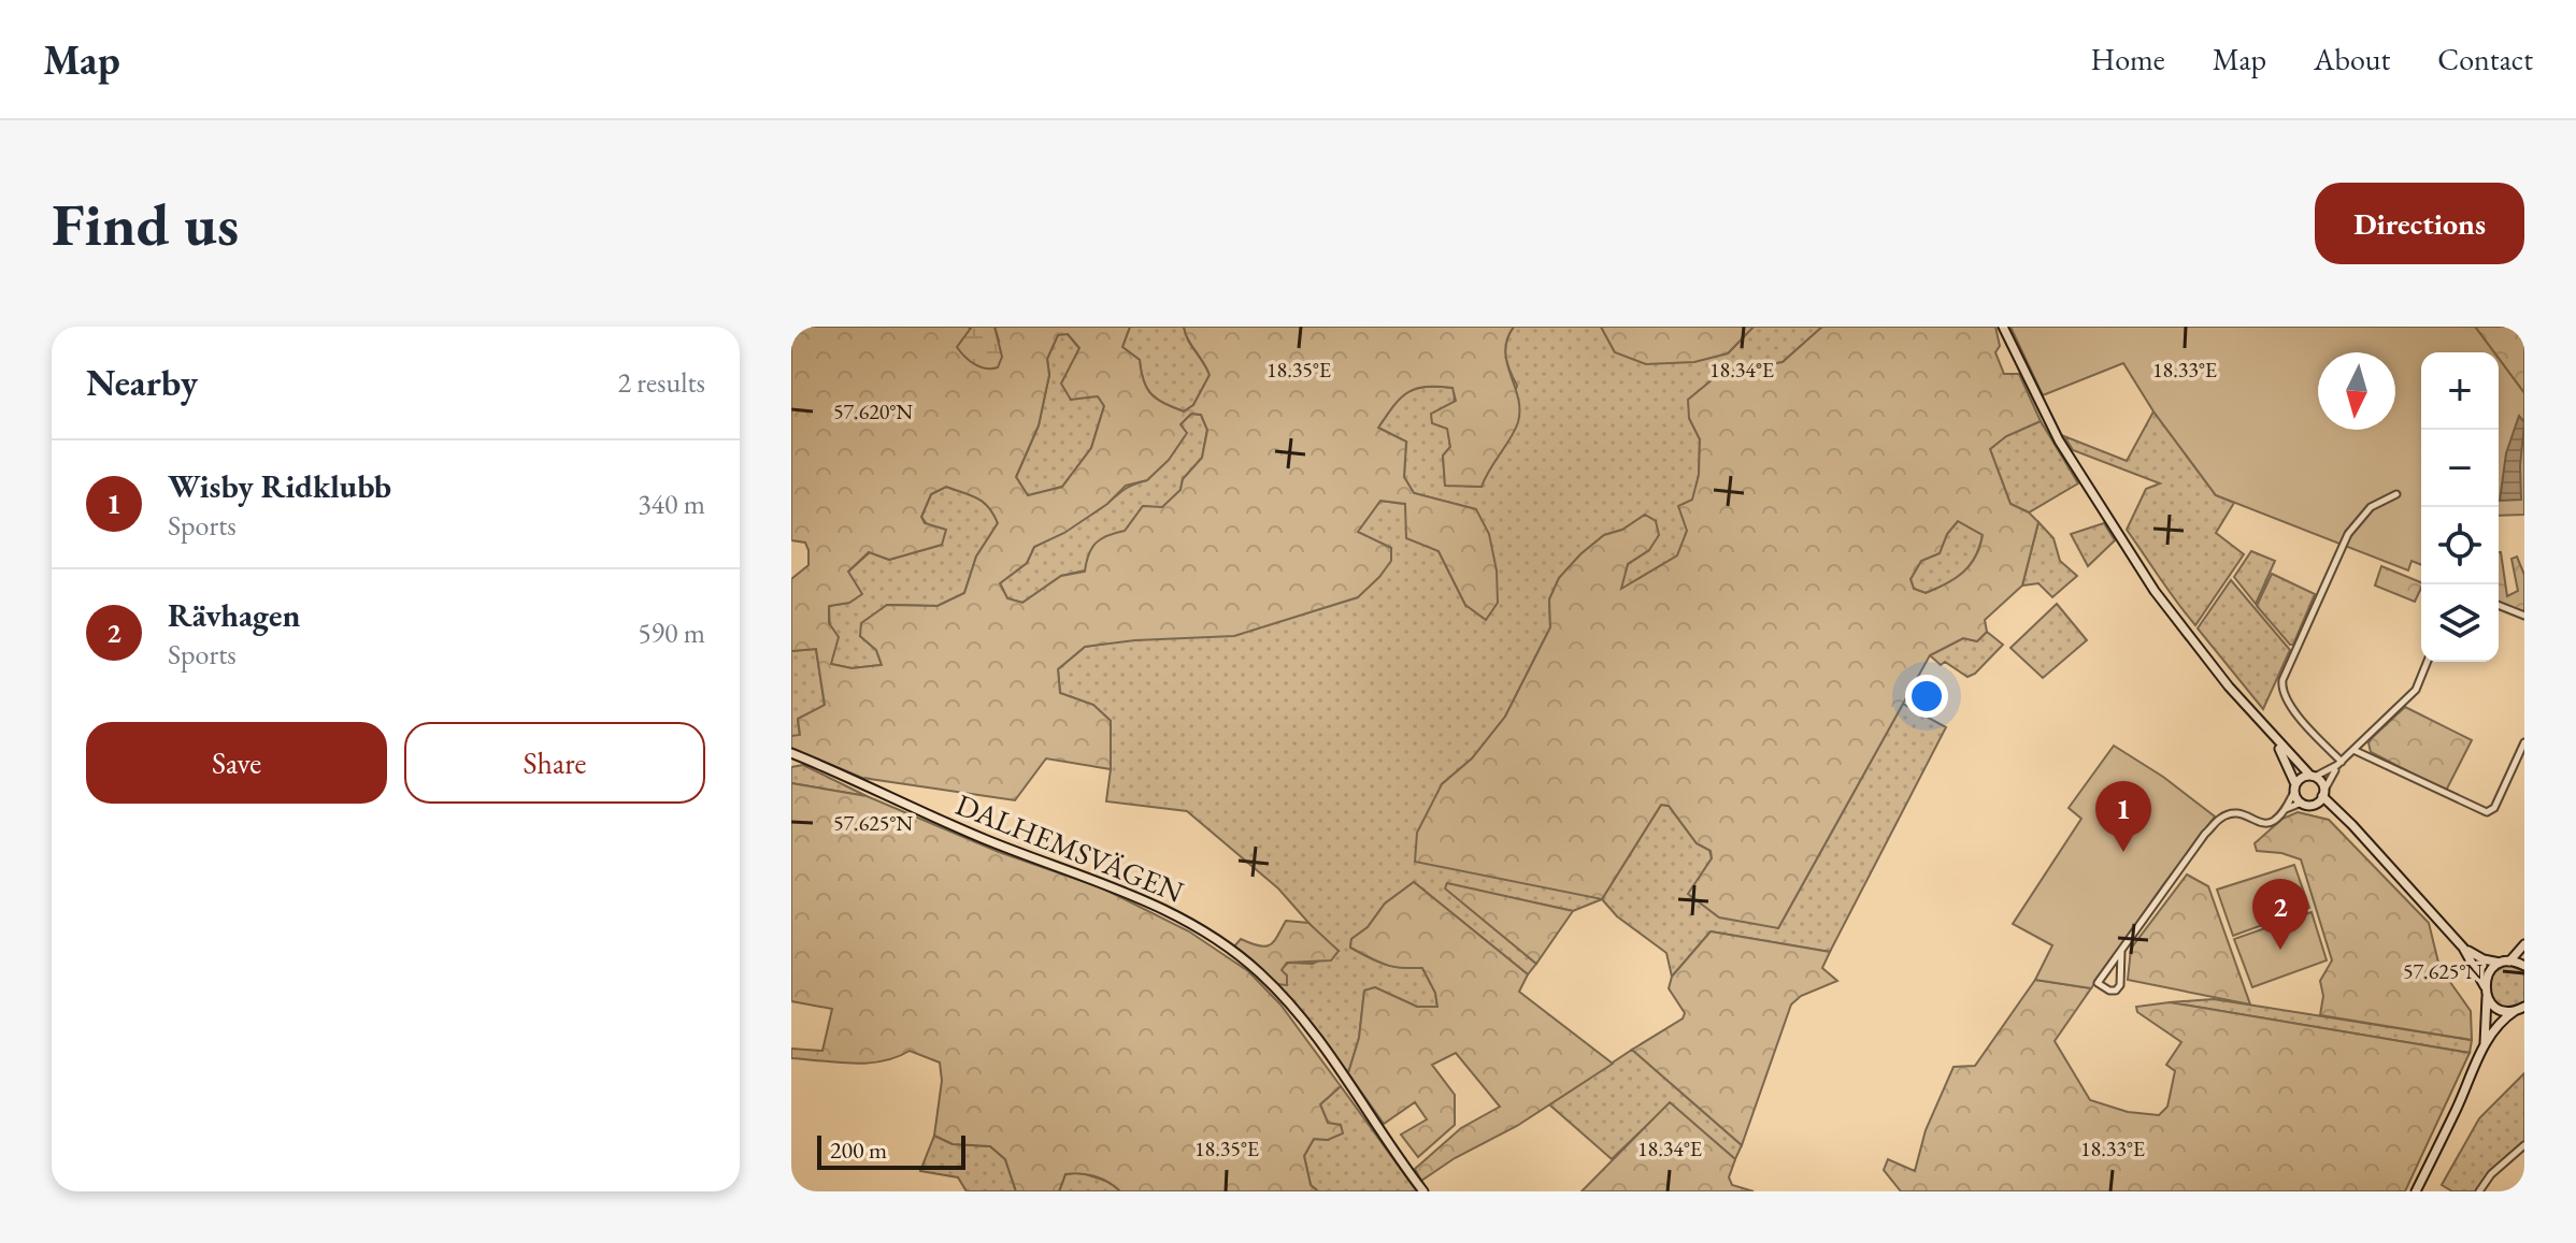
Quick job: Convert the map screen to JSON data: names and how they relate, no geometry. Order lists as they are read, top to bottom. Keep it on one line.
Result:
{"streets":{"main road":["DALHEMSVÄGEN"]},"scale_bar":"200 m","north":"bottom","page":{"header":"Map","nav":["Home","Map","About","Contact"],"buttons":["Directions",["Save","Share"]],"title":"Find us","heading":["Nearby","2 results"],"map_buttons":["+","−"],"list":[{"mark":"1","name":"Wisby Ridklubb","note":"Sports","value":"340 m"},{"mark":"2","name":"Rävhagen","note":"Sports","value":"590 m"}],"pins":["1","2"],"scale":"200 m"},"coordinates":["18.35°E","18.34°E","18.33°E","57.620°N","57.625°N"]}
